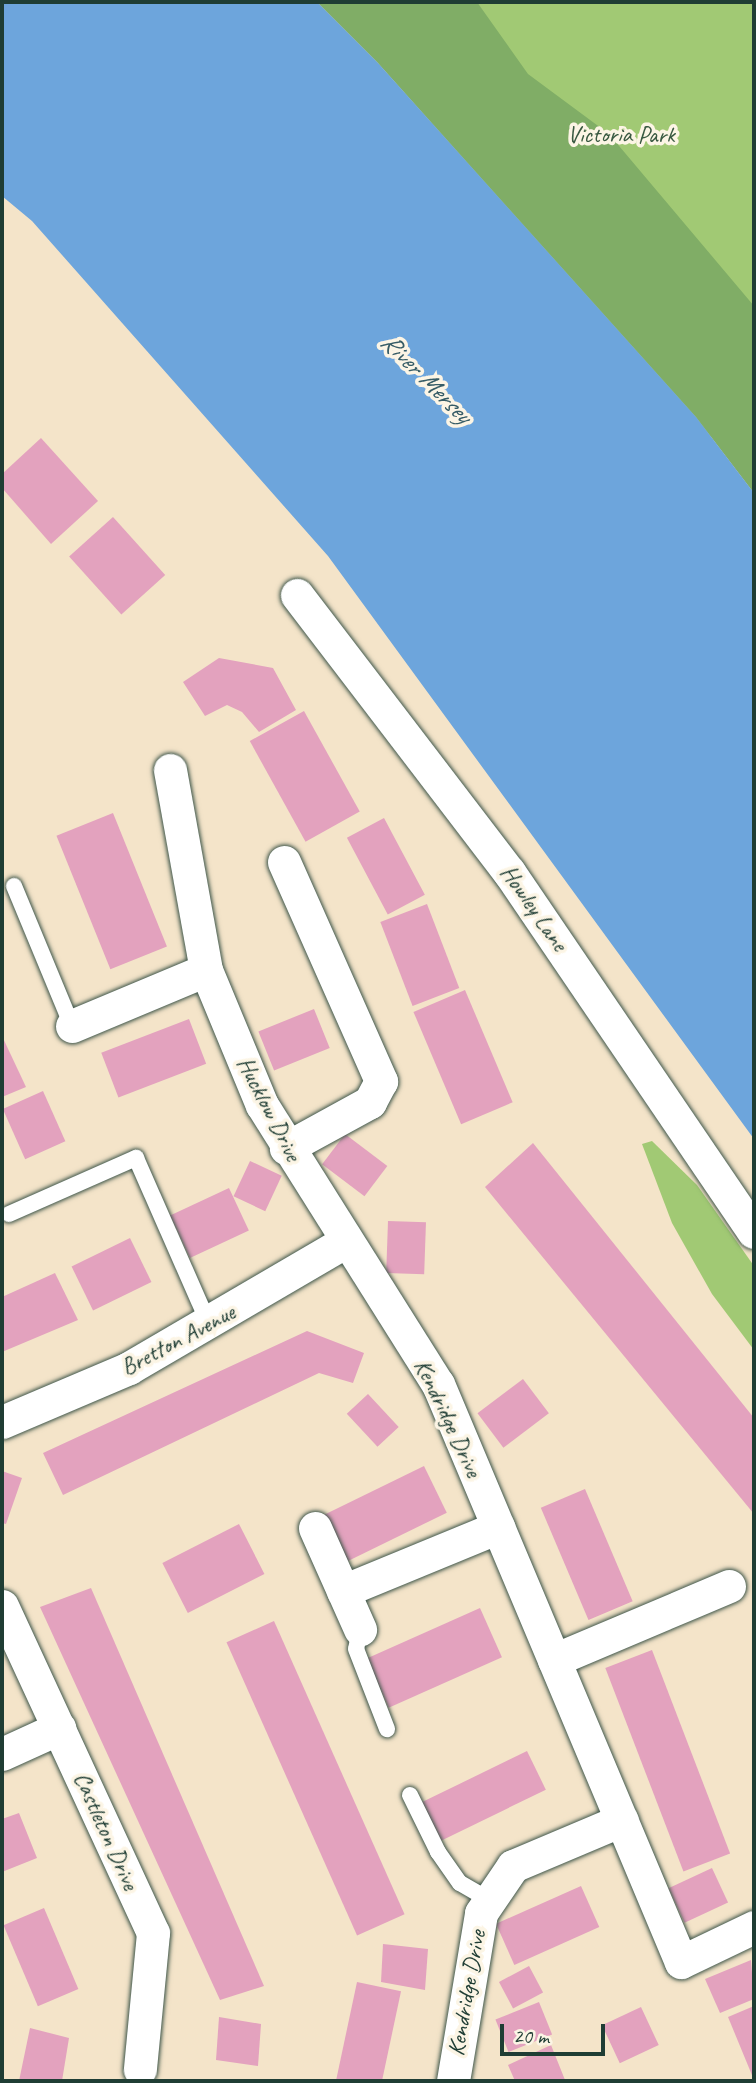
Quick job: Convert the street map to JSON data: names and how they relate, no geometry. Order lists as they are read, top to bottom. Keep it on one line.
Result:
{"streets":{"street":["Howley Lane","Hucklow Drive","Bretton Avenue","Kendridge Drive","Castleton Drive"]},"crossings":[["Hucklow Drive","Bretton Avenue"],["Hucklow Drive","Kendridge Drive"],["Bretton Avenue","Kendridge Drive"]],"water":["River Mersey"],"parks":["Victoria Park"],"scale_bar":"20 m"}
